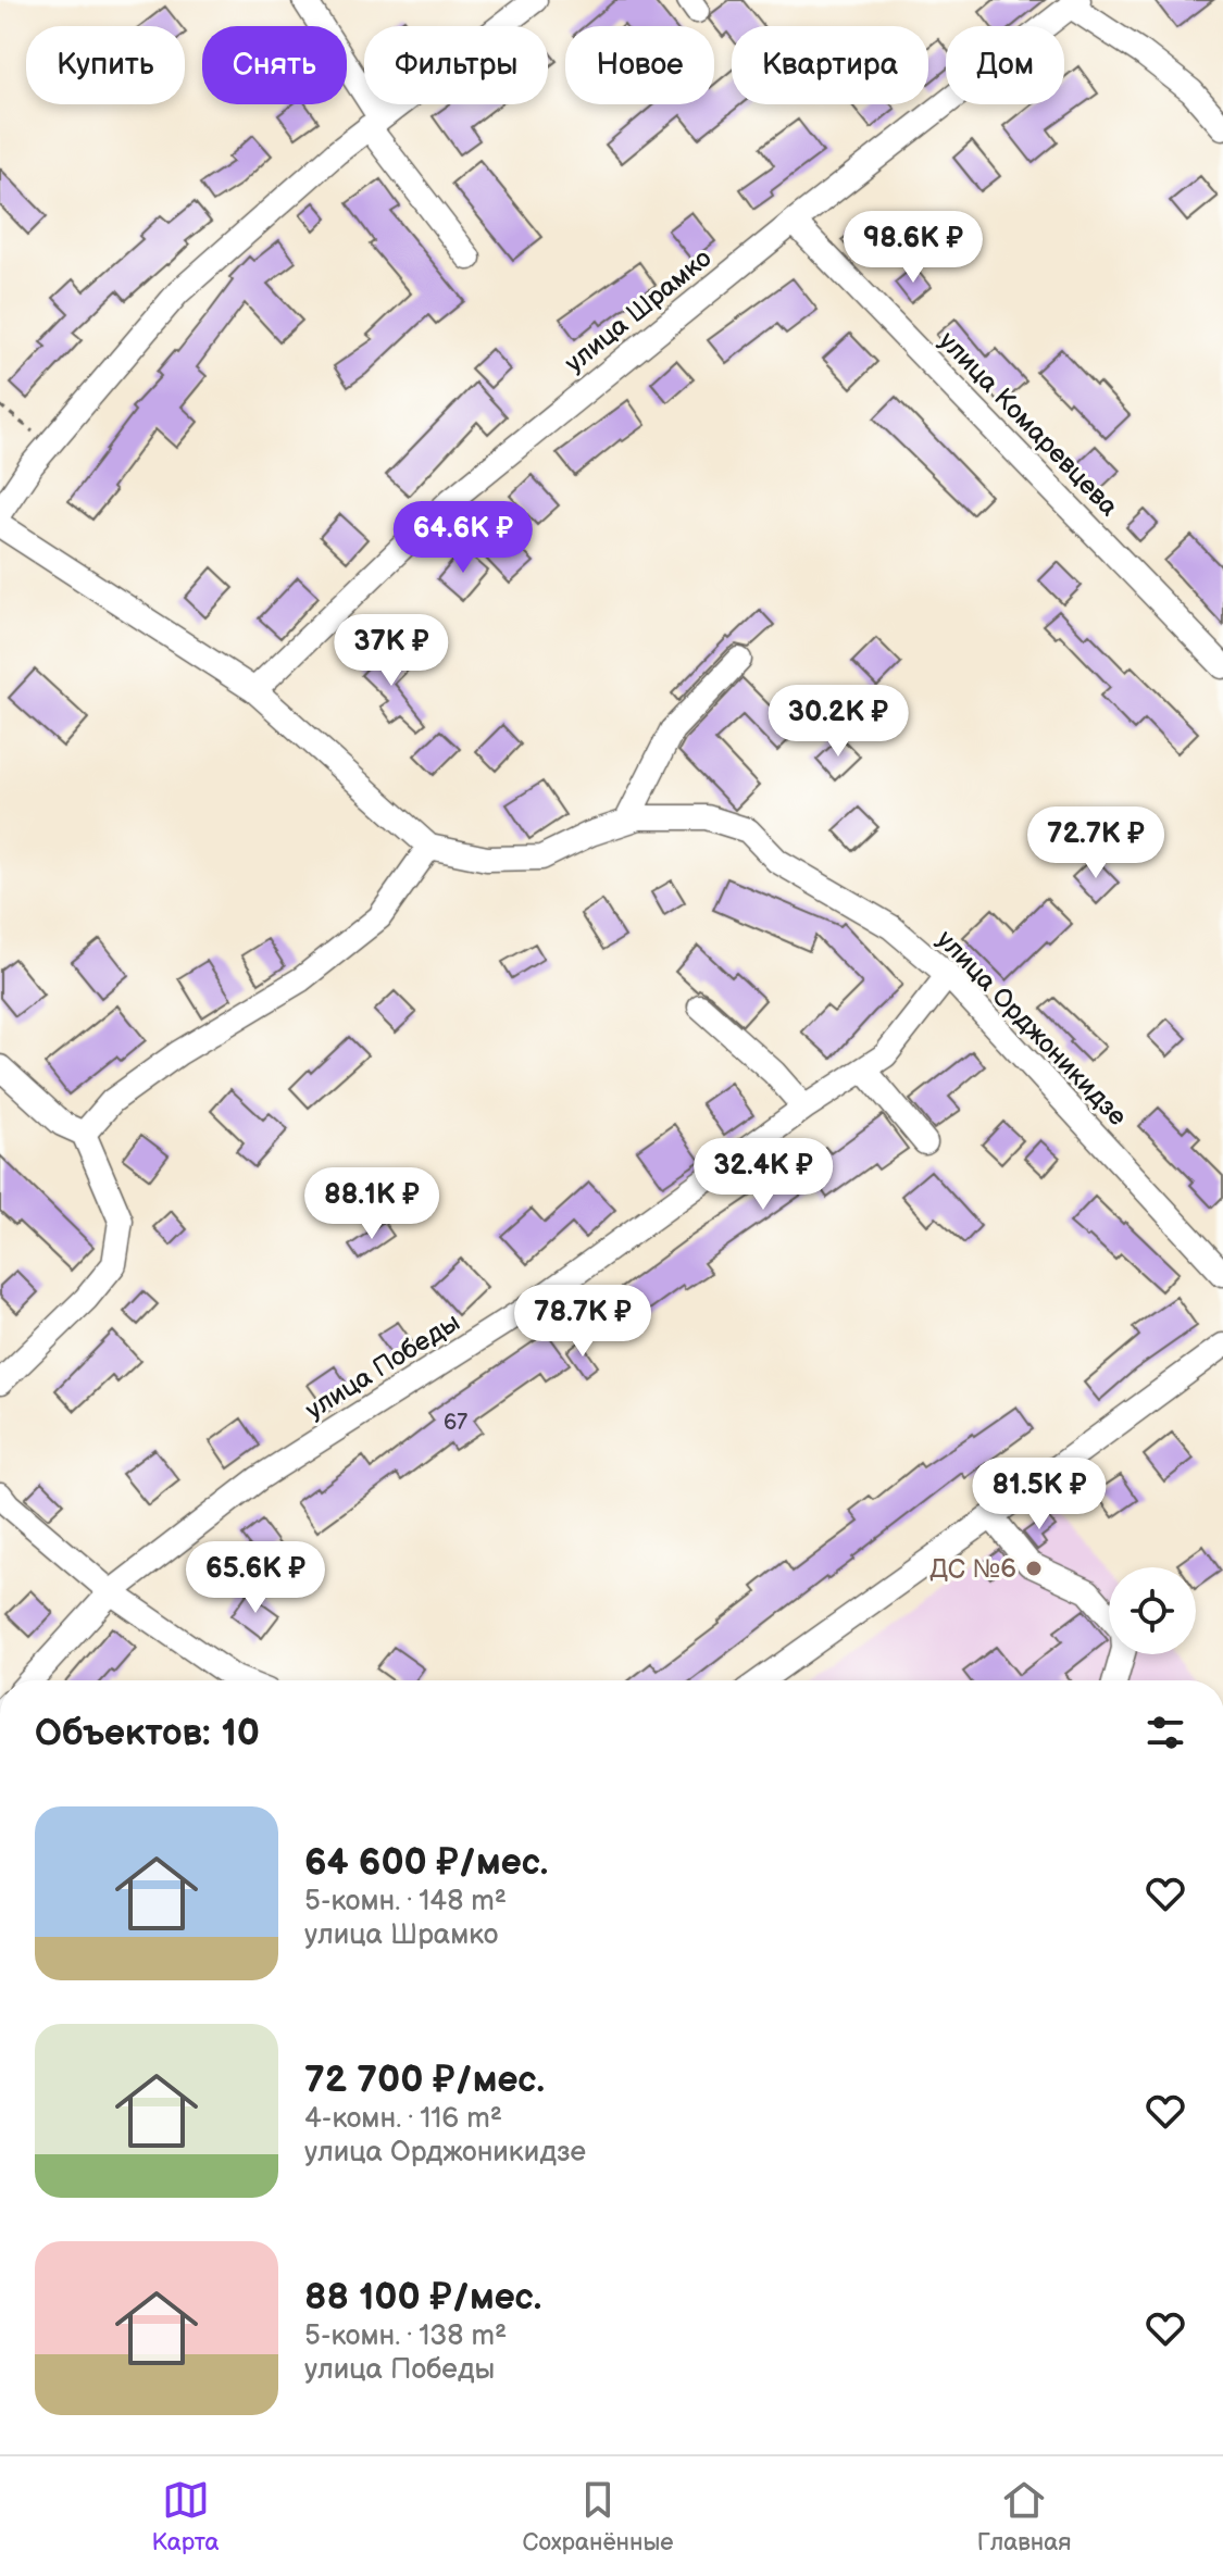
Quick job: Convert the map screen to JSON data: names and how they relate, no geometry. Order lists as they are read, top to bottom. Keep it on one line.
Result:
{"streets":{"street":["улица Шрамко","улица Комаревцева","улица Орджоникидзе","улица Победы"]},"crossings":[["улица Шрамко","улица Комаревцева"],["улица Орджоникидзе","улица Победы"]],"places":["ДС №6"],"house_numbers":["67"],"page":{"chip":["Купить","Снять","Фильтры","Новое","Квартира","Дом"],"price":["98.6K ₽","64.6K ₽","37K ₽","30.2K ₽","72.7K ₽","32.4K ₽","88.1K ₽","78.7K ₽","81.5K ₽","65.6K ₽"],"heading":"Объектов: 10","list":[{"name":"64 600 ₽/мес.","note":"5-комн. · 148 m² · улица Шрамко"},{"name":"72 700 ₽/мес.","note":"4-комн. · 116 m² · улица Орджоникидзе"},{"name":"88 100 ₽/мес.","note":"5-комн. · 138 m² · улица Победы"}],"tabs":["Карта","Сохранённые","Главная"]}}
